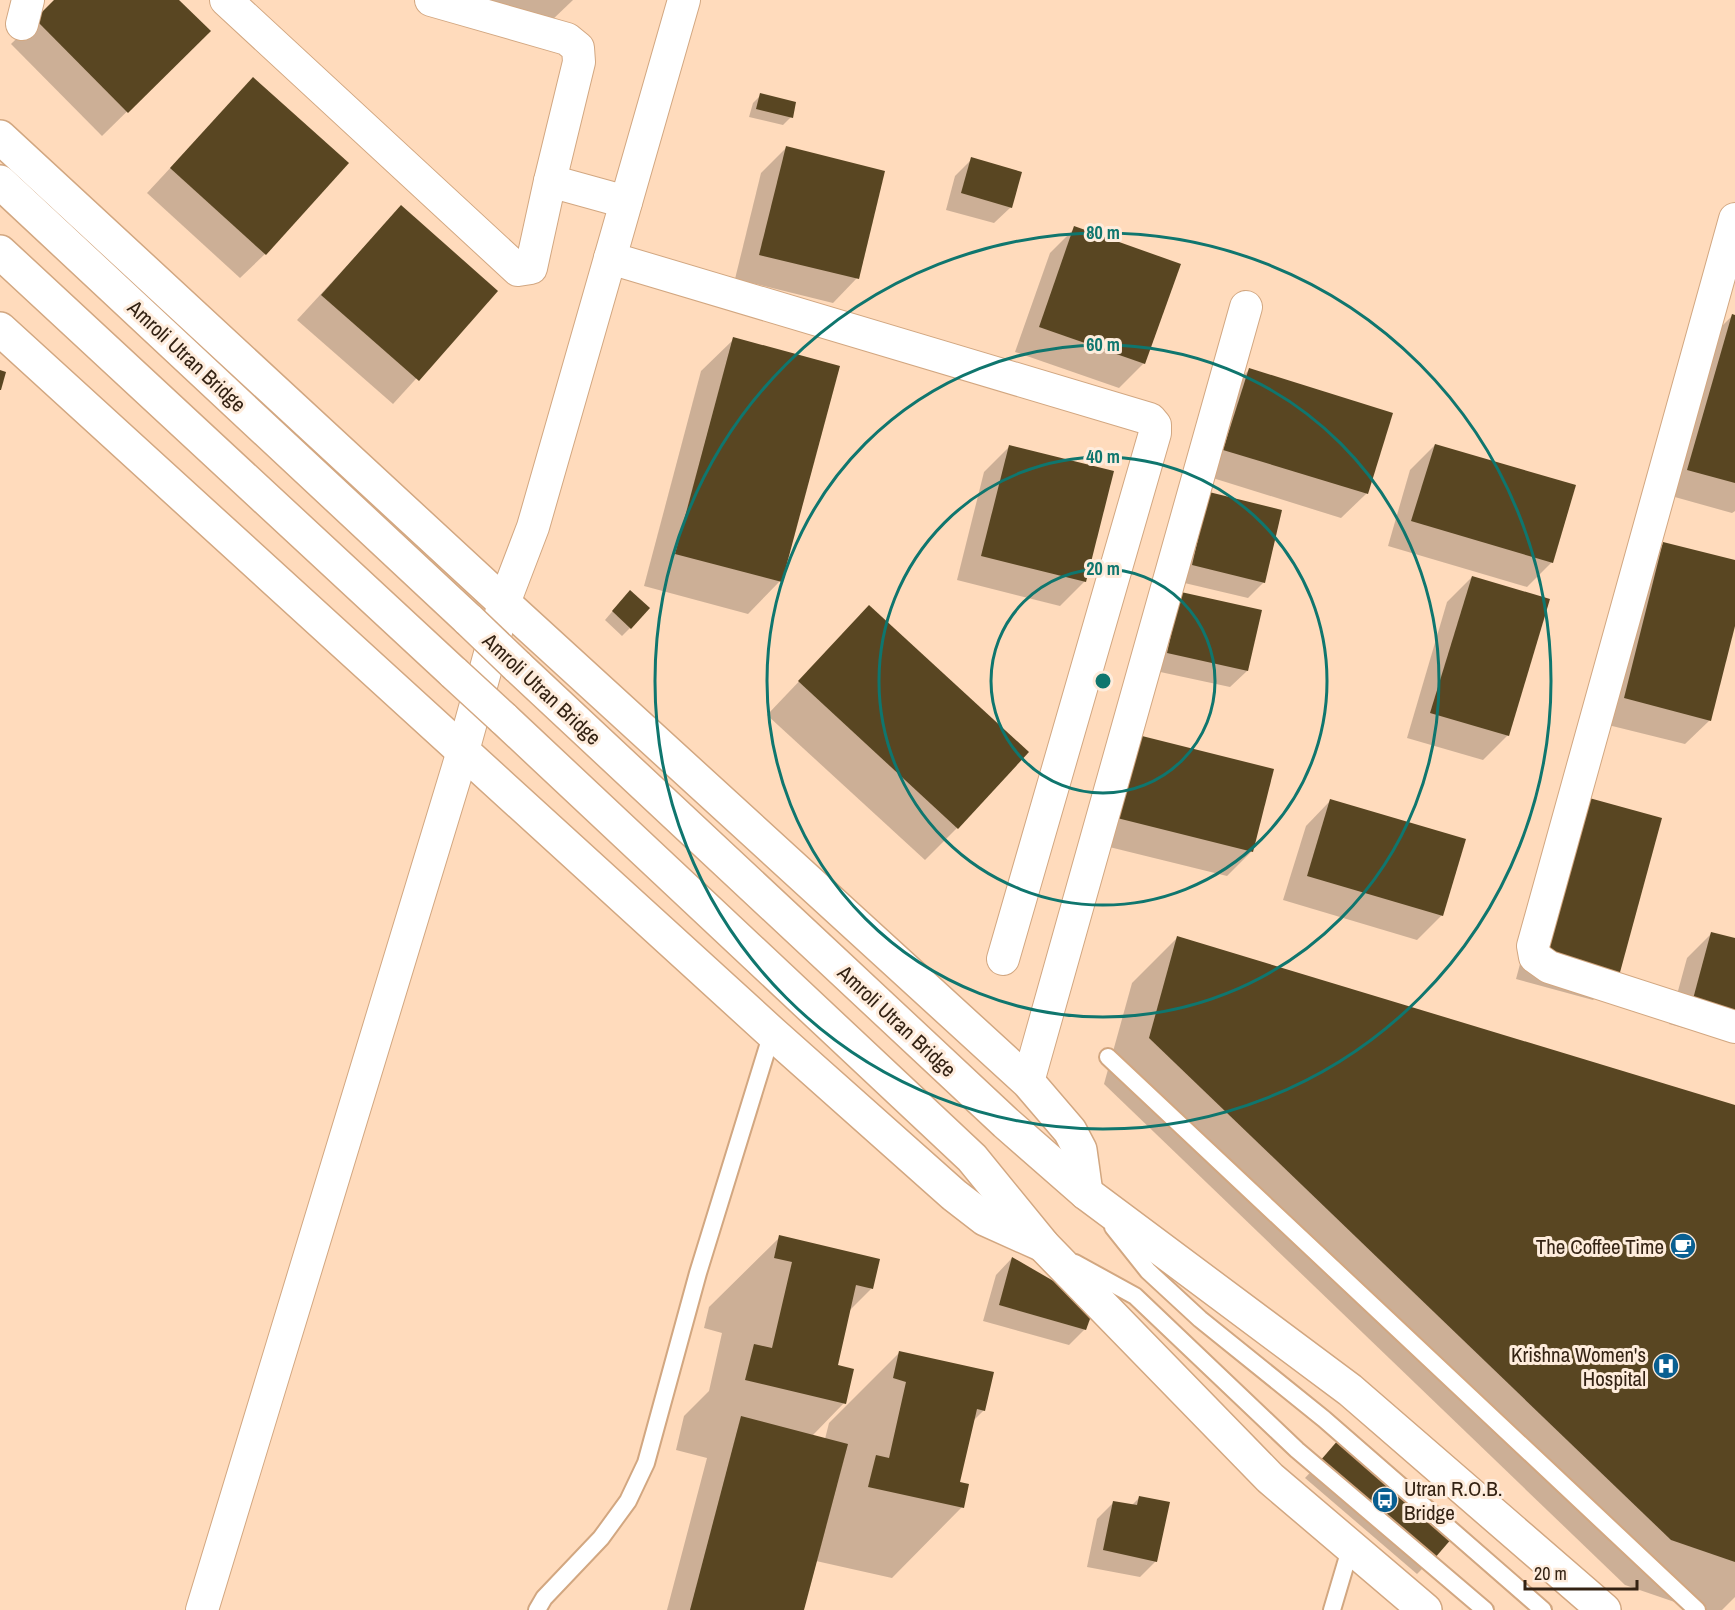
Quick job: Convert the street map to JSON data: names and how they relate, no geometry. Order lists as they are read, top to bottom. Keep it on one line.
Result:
{"streets":{"main road":["Amroli Utran Bridge"]},"places":{"cafe":["The Coffee Time"],"hospital":["Krishna Women's Hospital"],"bus stop":["Utran R.O.B. Bridge"]},"scale_bar":"20 m","rings":["80 m","60 m","40 m","20 m"]}
